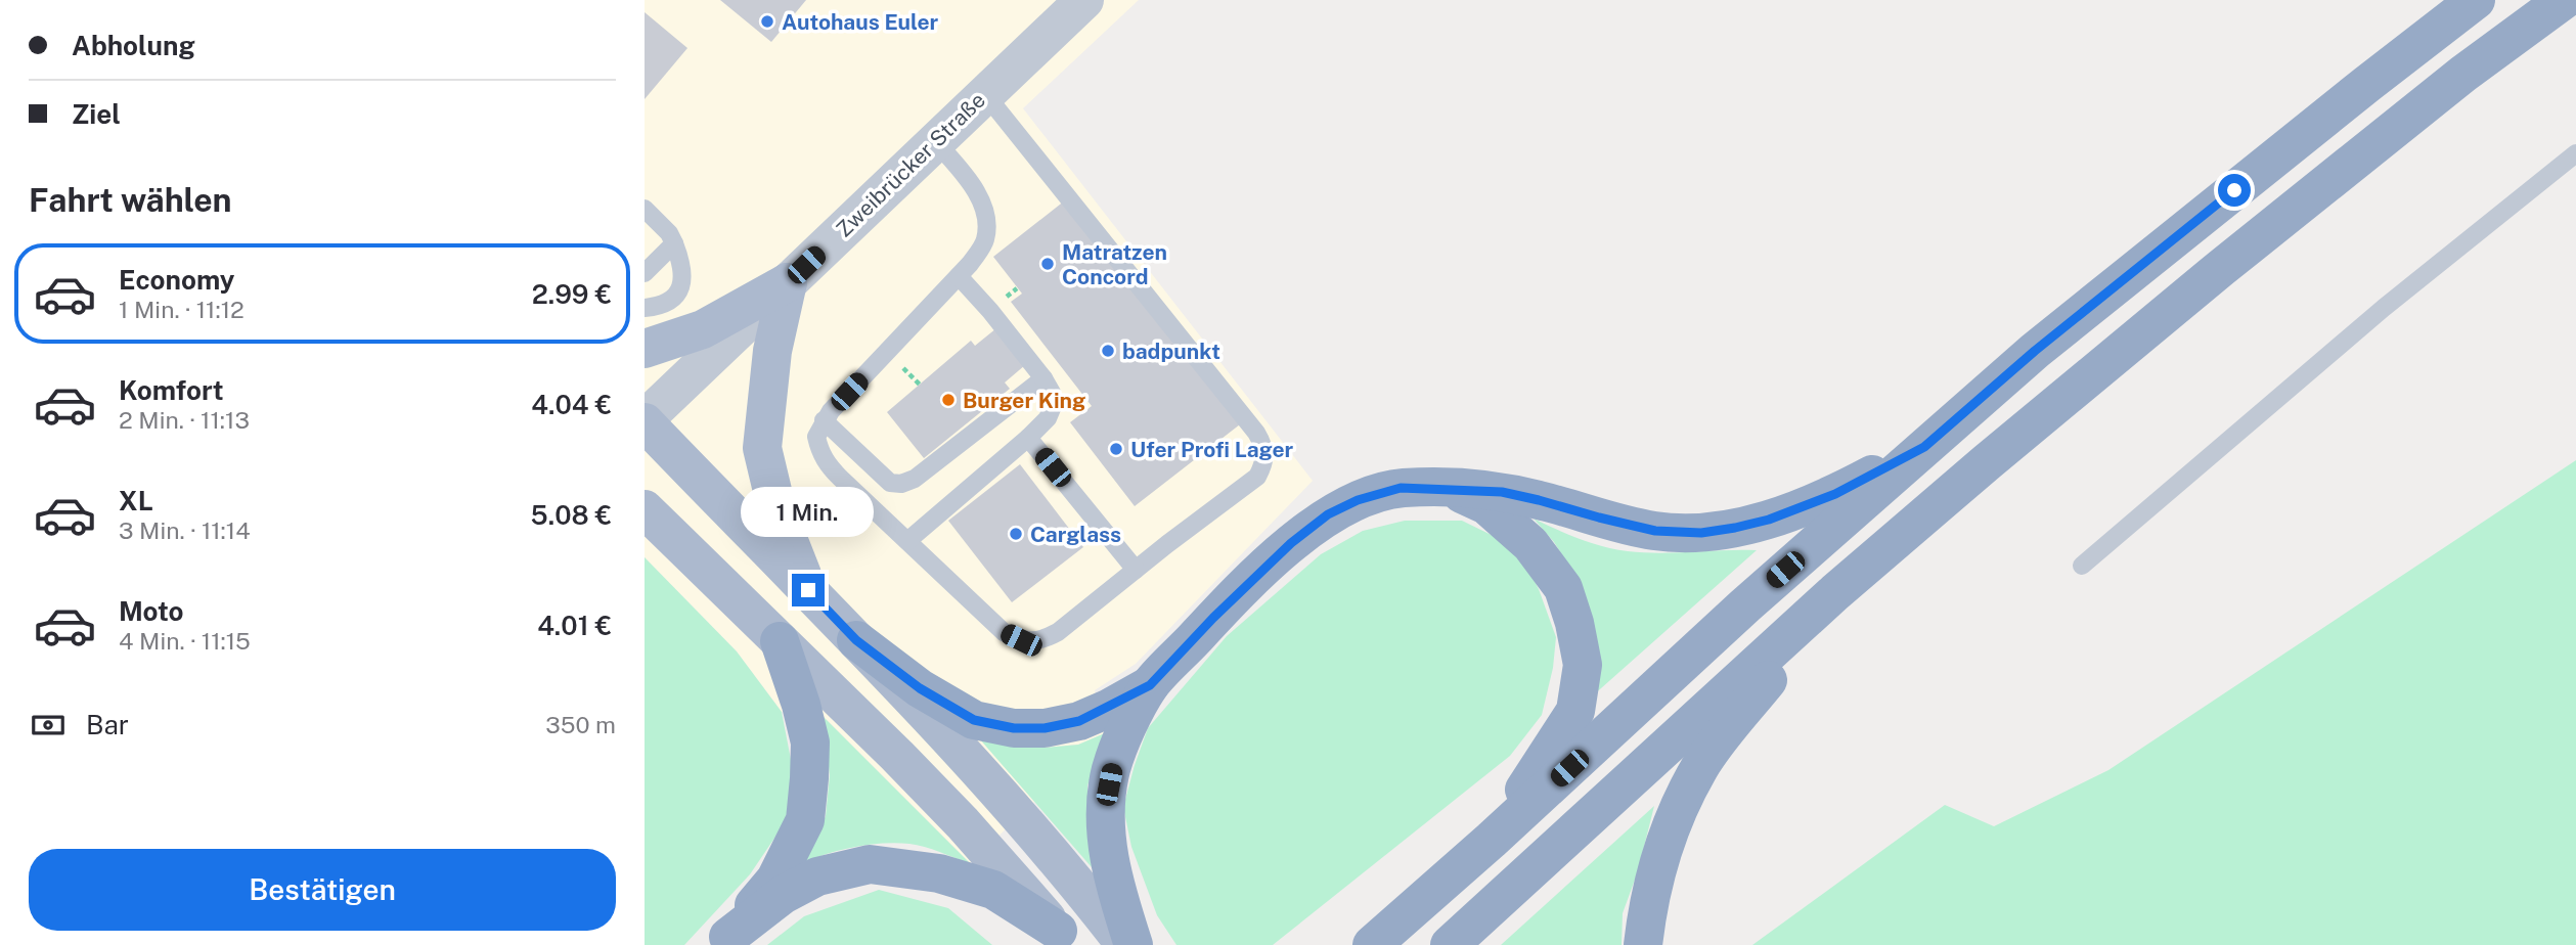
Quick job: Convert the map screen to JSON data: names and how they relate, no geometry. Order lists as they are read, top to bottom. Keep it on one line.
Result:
{"streets":{"street":["Zweibrücker Straße"]},"places":["Autohaus Euler","Matratzen Concord","badpunkt","Burger King","Ufer Profi Lager","Carglass"],"page":{"banner":["Abholung","Ziel"],"heading":"Fahrt wählen","list":[{"name":"Economy","note":"1 Min. · 11:12","value":"2.99 €"},{"name":"Komfort","note":"2 Min. · 11:13","value":"4.04 €"},{"name":"XL","note":"3 Min. · 11:14","value":"5.08 €"},{"name":"Moto","note":"4 Min. · 11:15","value":"4.01 €"}],"bubble":"1 Min.","pay":["Bar","350 m"],"buttons":"Bestätigen"}}
